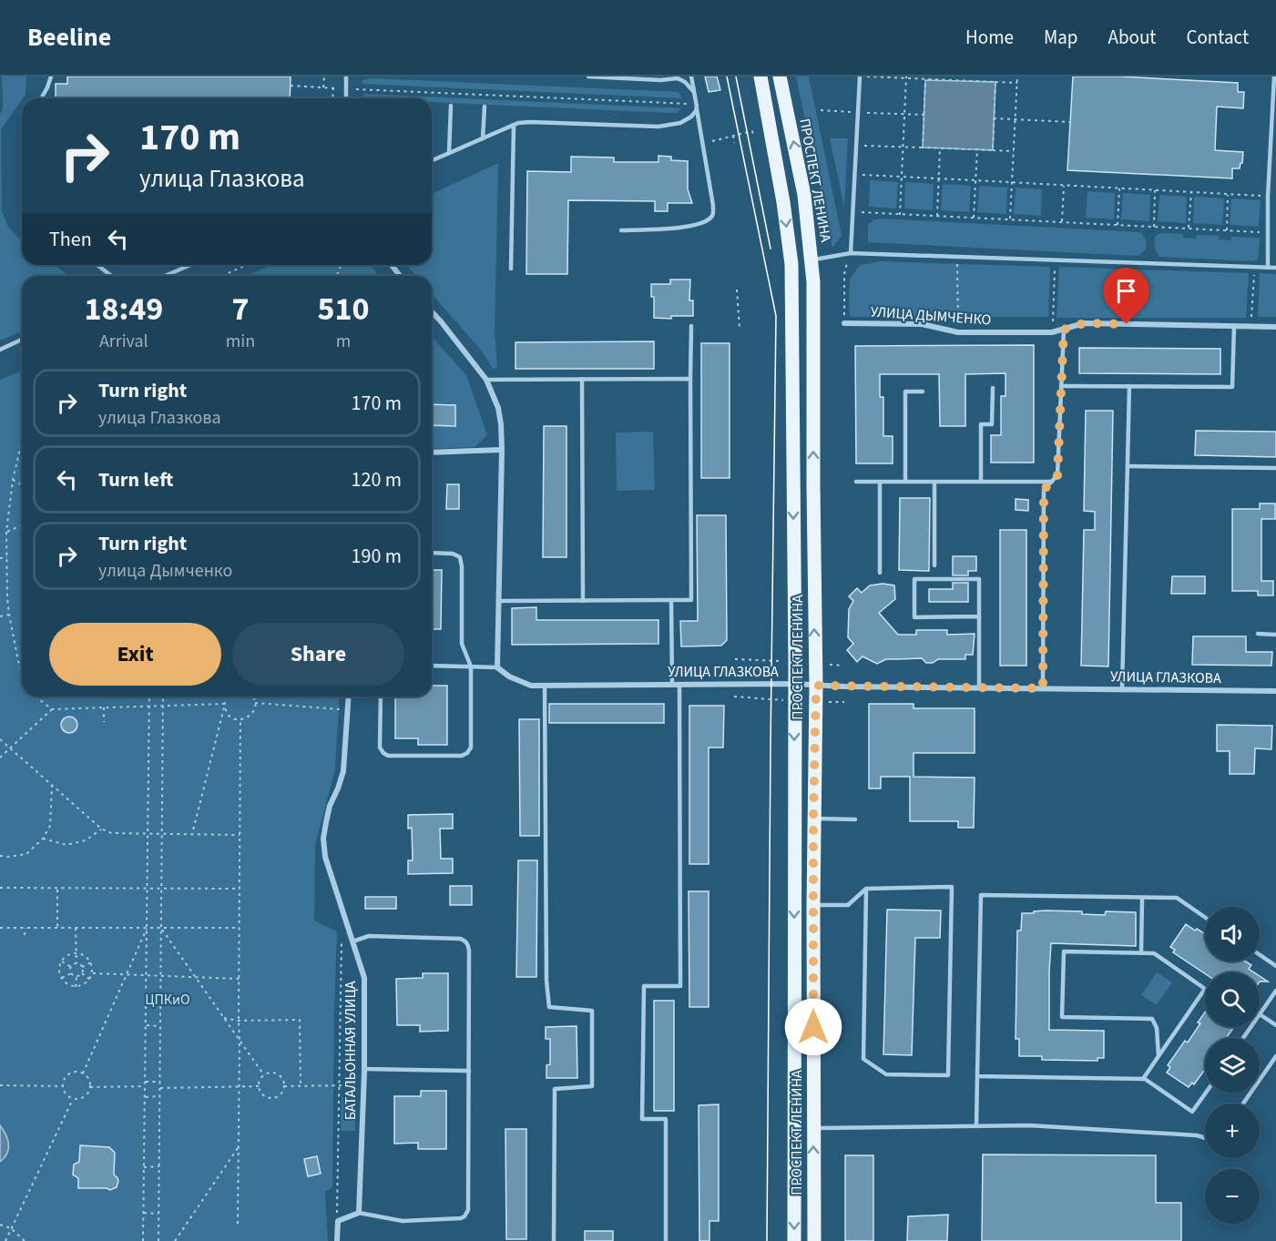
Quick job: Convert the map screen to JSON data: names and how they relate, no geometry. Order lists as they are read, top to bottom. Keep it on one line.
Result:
{"streets":{"main road":["ПРОСПЕКТ ЛЕНИНА"],"street":["УЛИЦА ДЫМЧЕНКО","УЛИЦА ГЛАЗКОВА","БАТАЛЬОННАЯ УЛИЦА"]},"crossings":[["ПРОСПЕКТ ЛЕНИНА","УЛИЦА ГЛАЗКОВА"]],"parks":["ЦПКиО"],"page":{"header":"Beeline","nav":["Home","Map","About","Contact"],"turn":["170 m","улица Глазкова"],"then":"Then","eta":["18:49","Arrival","7","min","510","m"],"list":[{"name":"Turn right","note":"улица Глазкова","value":"170 m"},{"name":"Turn left","value":"120 m"},{"name":"Turn right","note":"улица Дымченко","value":"190 m"}],"buttons":["Exit","Share"],"map_buttons":["+","−"]}}
